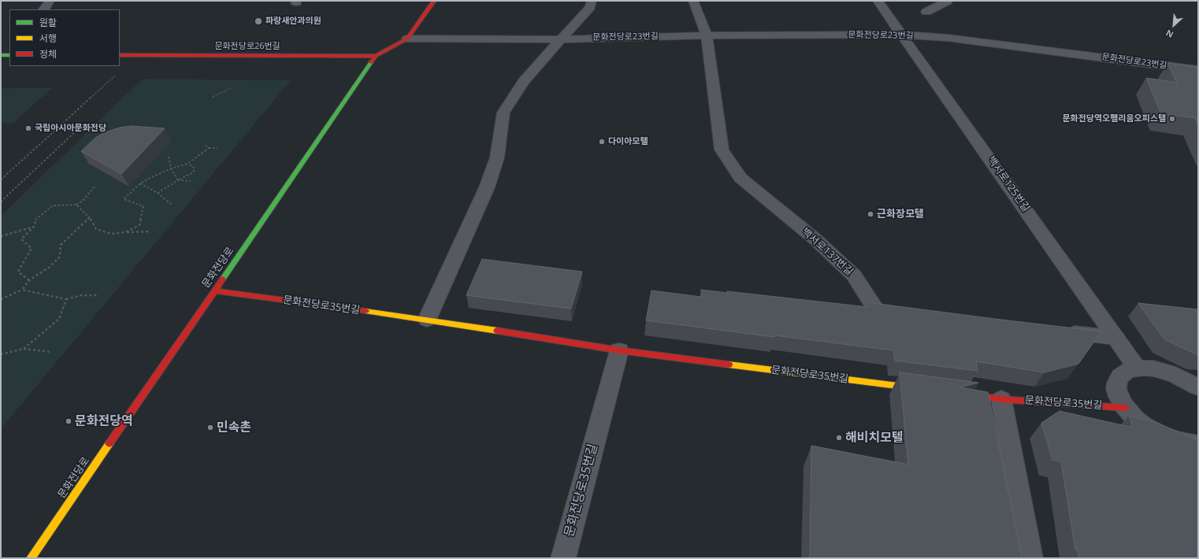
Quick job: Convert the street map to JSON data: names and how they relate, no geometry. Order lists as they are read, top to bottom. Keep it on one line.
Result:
{"streets":{"street":["문화전당로23번길","문화전당로26번길","백서로125번길","백서로137번길","문화전당로","문화전당로35번길"]},"crossings":[["문화전당로23번길","백서로125번길"],["문화전당로23번길","백서로137번길"],["문화전당로23번길","문화전당로"],["문화전당로26번길","문화전당로"],["문화전당로","문화전당로35번길"]],"places":["파랑새안과의원","문화전당역오펠리움오피스텔","국립아시아문화전당","다이아모텔","근화장모텔","문화전당역","민속촌","해비치모텔"],"legend":["원활","서행","정체"],"north":"bottom left"}
